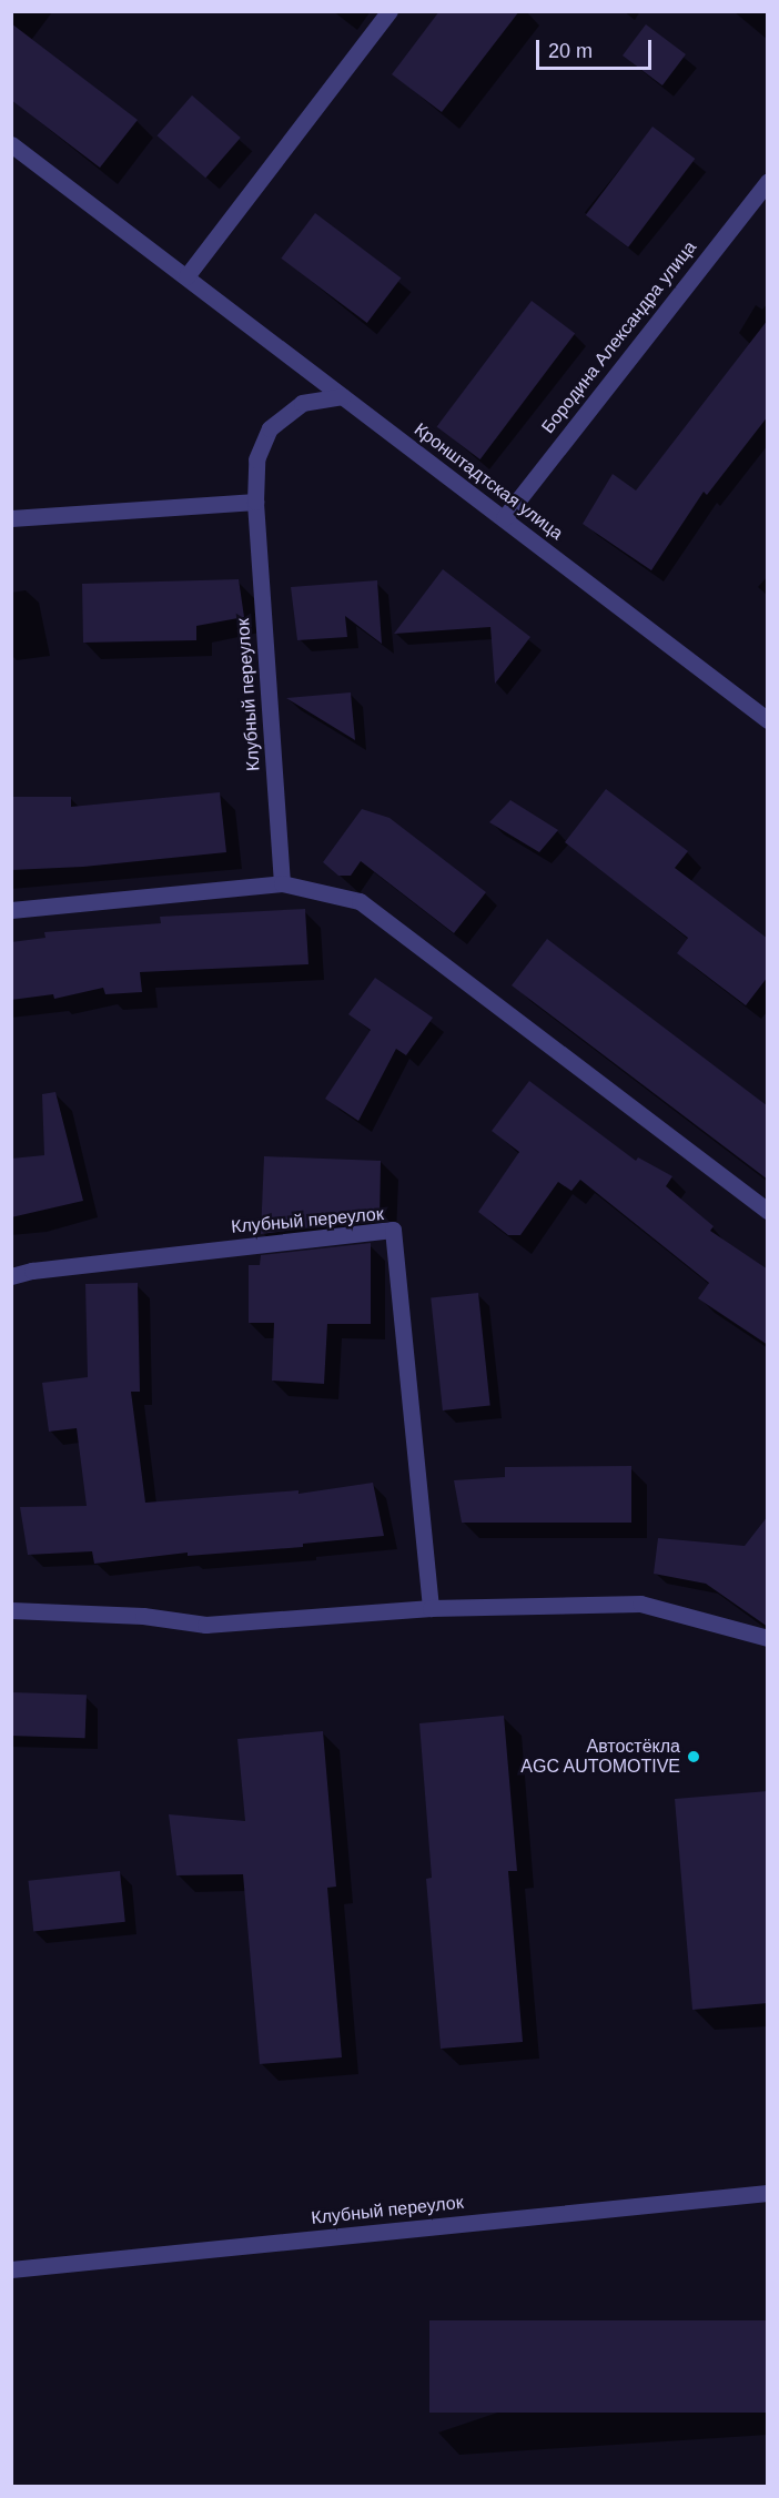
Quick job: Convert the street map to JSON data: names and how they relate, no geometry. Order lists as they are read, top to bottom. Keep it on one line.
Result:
{"streets":{"street":["Бородина Александра улица","Кронштадтская улица","Клубный переулок"]},"crossings":[["Бородина Александра улица","Кронштадтская улица"],["Кронштадтская улица","Клубный переулок"]],"places":["Автостёкла AGC AUTOMOTIVE"],"scale_bar":"20 m"}
